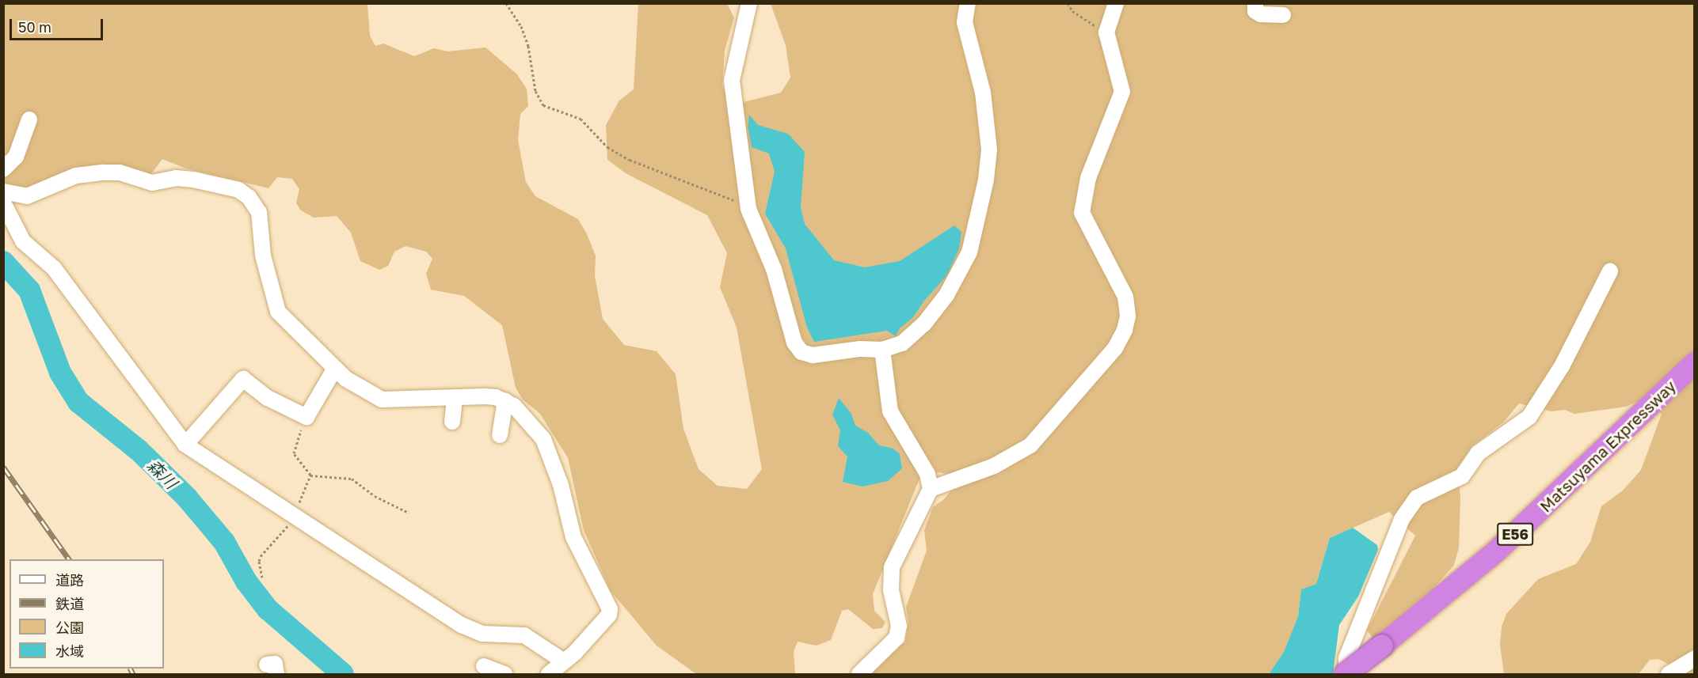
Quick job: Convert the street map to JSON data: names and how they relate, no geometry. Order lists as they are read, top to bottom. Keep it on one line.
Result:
{"streets":{"highway":["Matsuyama Expressway","E56"]},"water":["森川"],"legend":["道路","鉄道","公園","水域"],"scale_bar":"50 m"}
